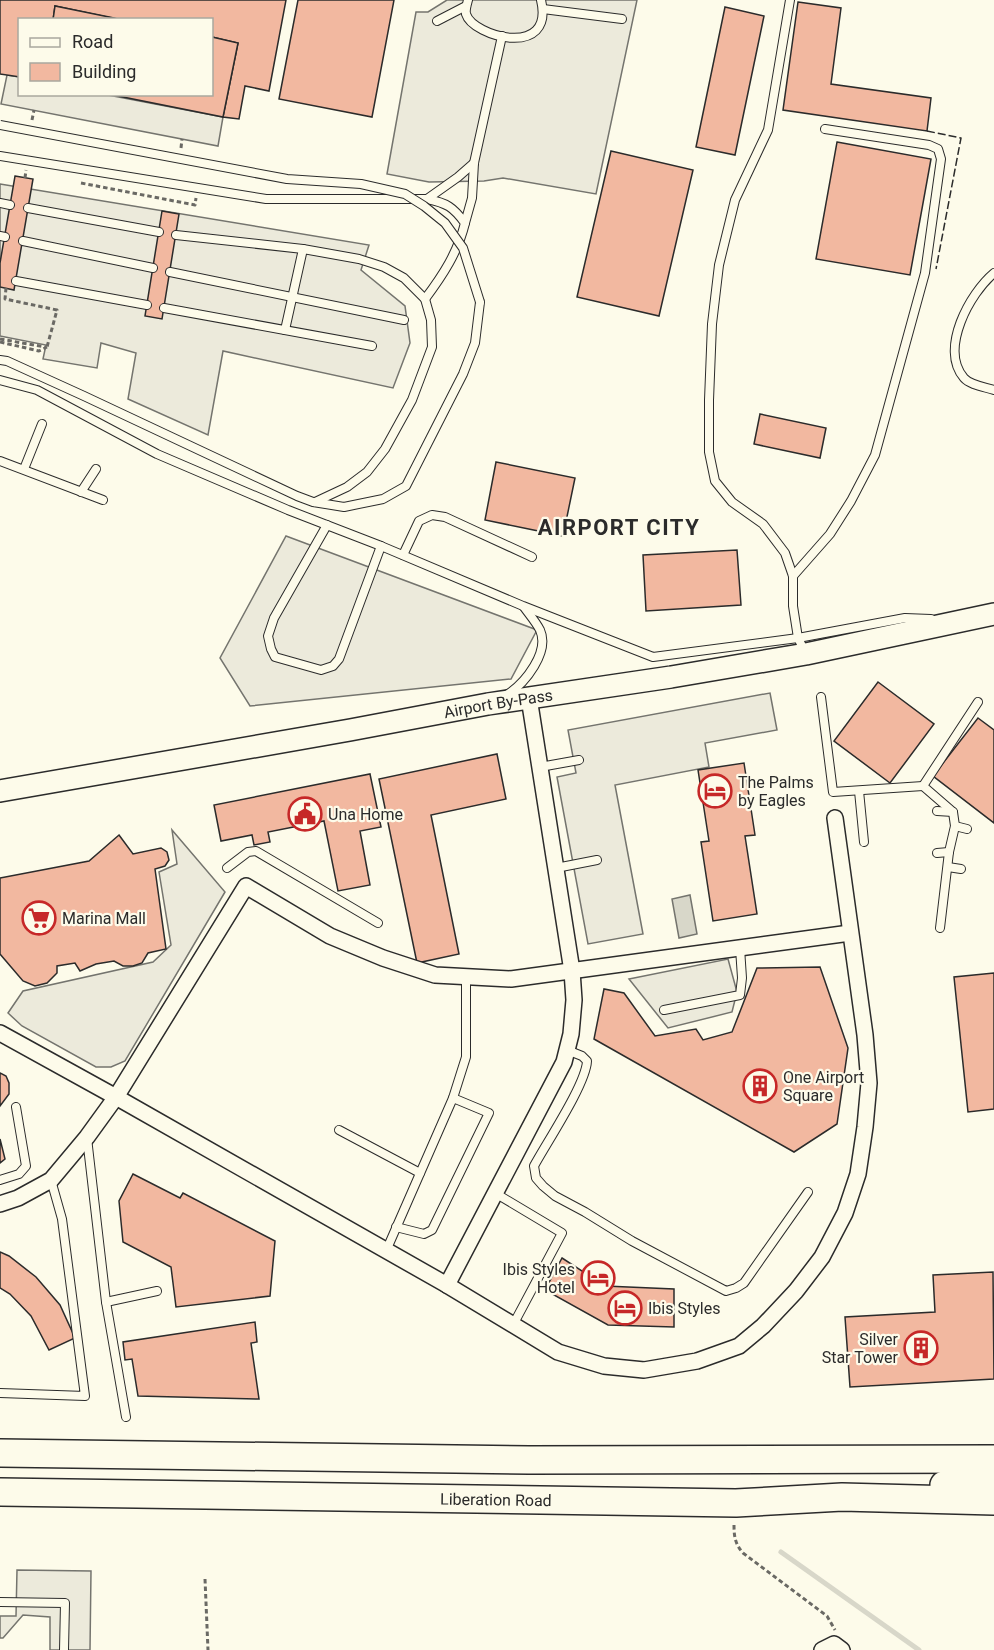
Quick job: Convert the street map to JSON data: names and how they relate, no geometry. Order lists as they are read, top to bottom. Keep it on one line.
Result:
{"streets":{"highway":["Liberation Road"],"main road":["Airport By-Pass"]},"districts":["AIRPORT CITY"],"places":{"hotel":["The Palms by Eagles","Ibis Styles Hotel","Ibis Styles"],"public building":["Una Home"],"supermarket":["Marina Mall"],"building":["One Airport Square","Silver Star Tower"]},"legend":["Road","Building"]}
